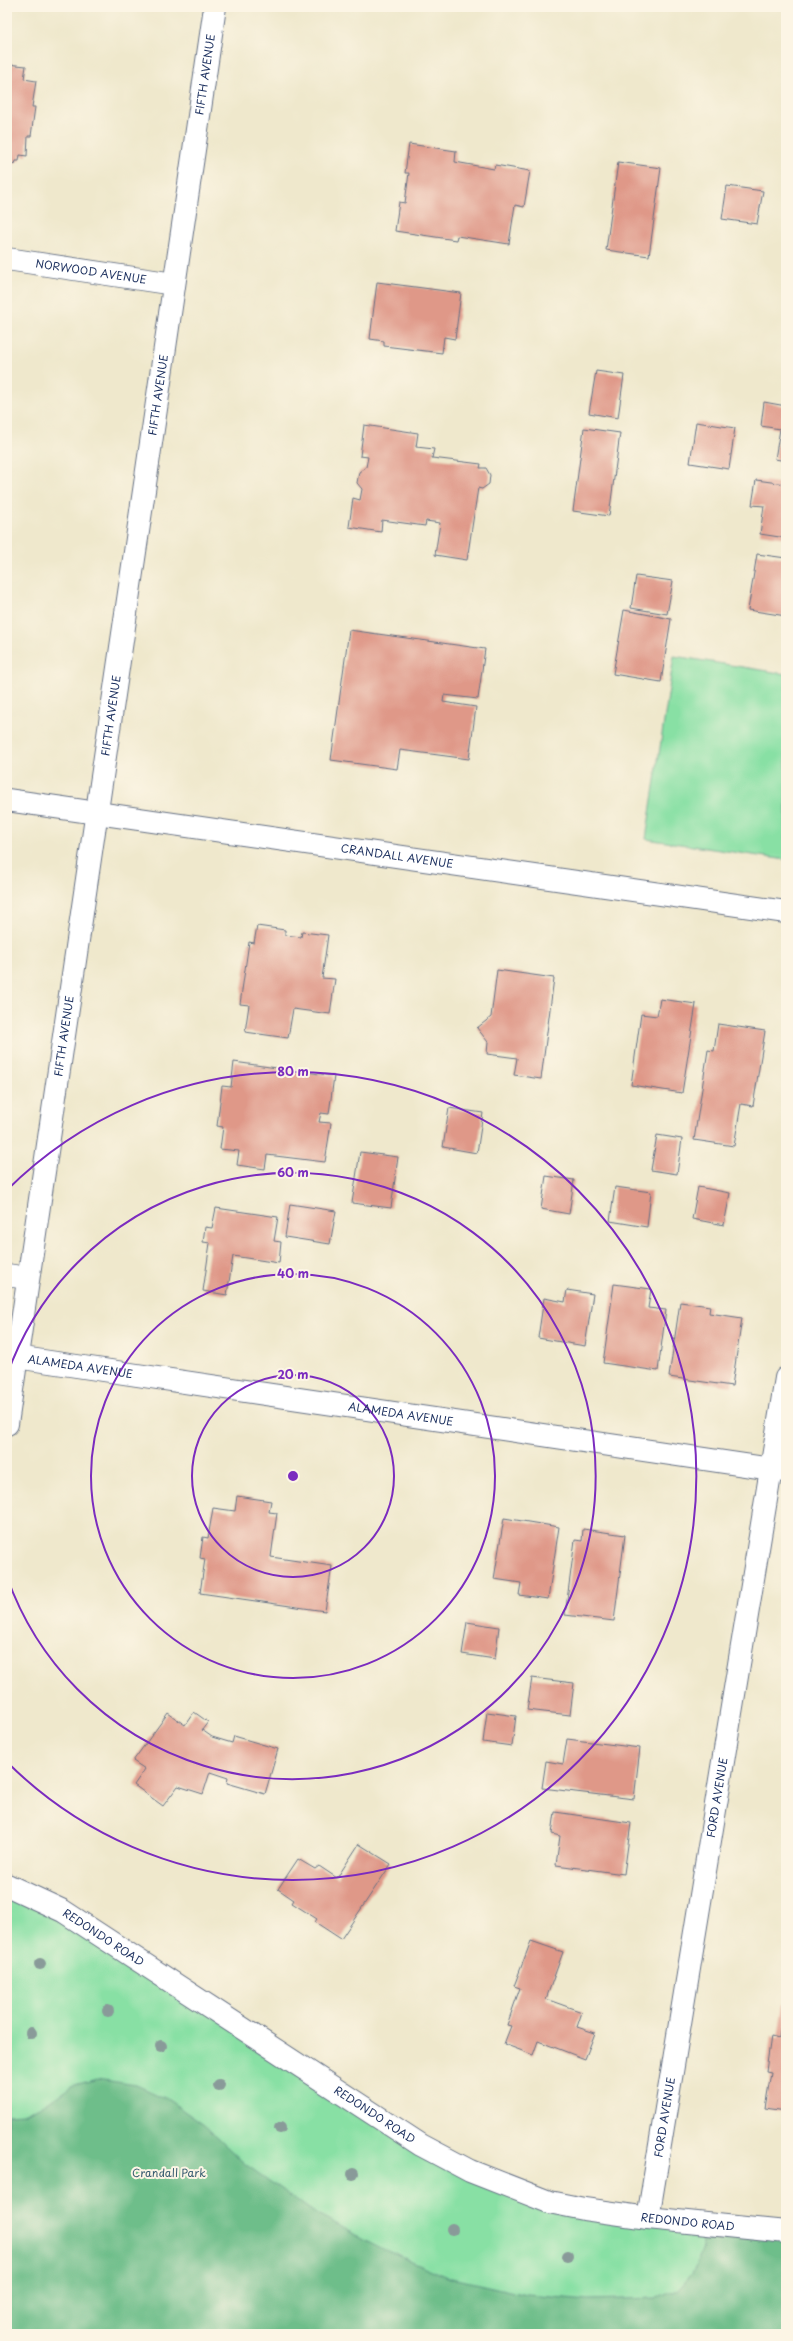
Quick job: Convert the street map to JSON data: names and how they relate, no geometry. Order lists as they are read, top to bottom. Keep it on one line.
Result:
{"streets":{"street":["FIFTH AVENUE","NORWOOD AVENUE","CRANDALL AVENUE","ALAMEDA AVENUE","FORD AVENUE","REDONDO ROAD"]},"crossings":[["FIFTH AVENUE","NORWOOD AVENUE"],["FIFTH AVENUE","CRANDALL AVENUE"],["FIFTH AVENUE","ALAMEDA AVENUE"],["ALAMEDA AVENUE","FORD AVENUE"],["FORD AVENUE","REDONDO ROAD"]],"parks":["Crandall Park"],"rings":["80 m","60 m","40 m","20 m"]}
